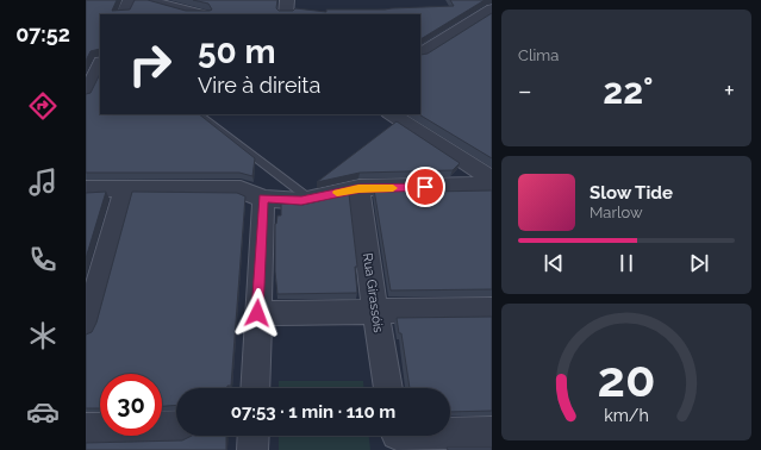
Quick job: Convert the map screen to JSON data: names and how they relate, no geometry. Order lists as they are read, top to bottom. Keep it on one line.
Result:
{"streets":{"street":["Rua Girassóis"]},"page":{"tabs":"07:52","tile":"Clima","turn":["50 m","Vire à direita"],"heat":["−","22°","+"],"song":["Slow Tide","Marlow"],"limit":"30","trip":"07:53 · 1 min · 110 m","gauge":["20","km/h"]}}
